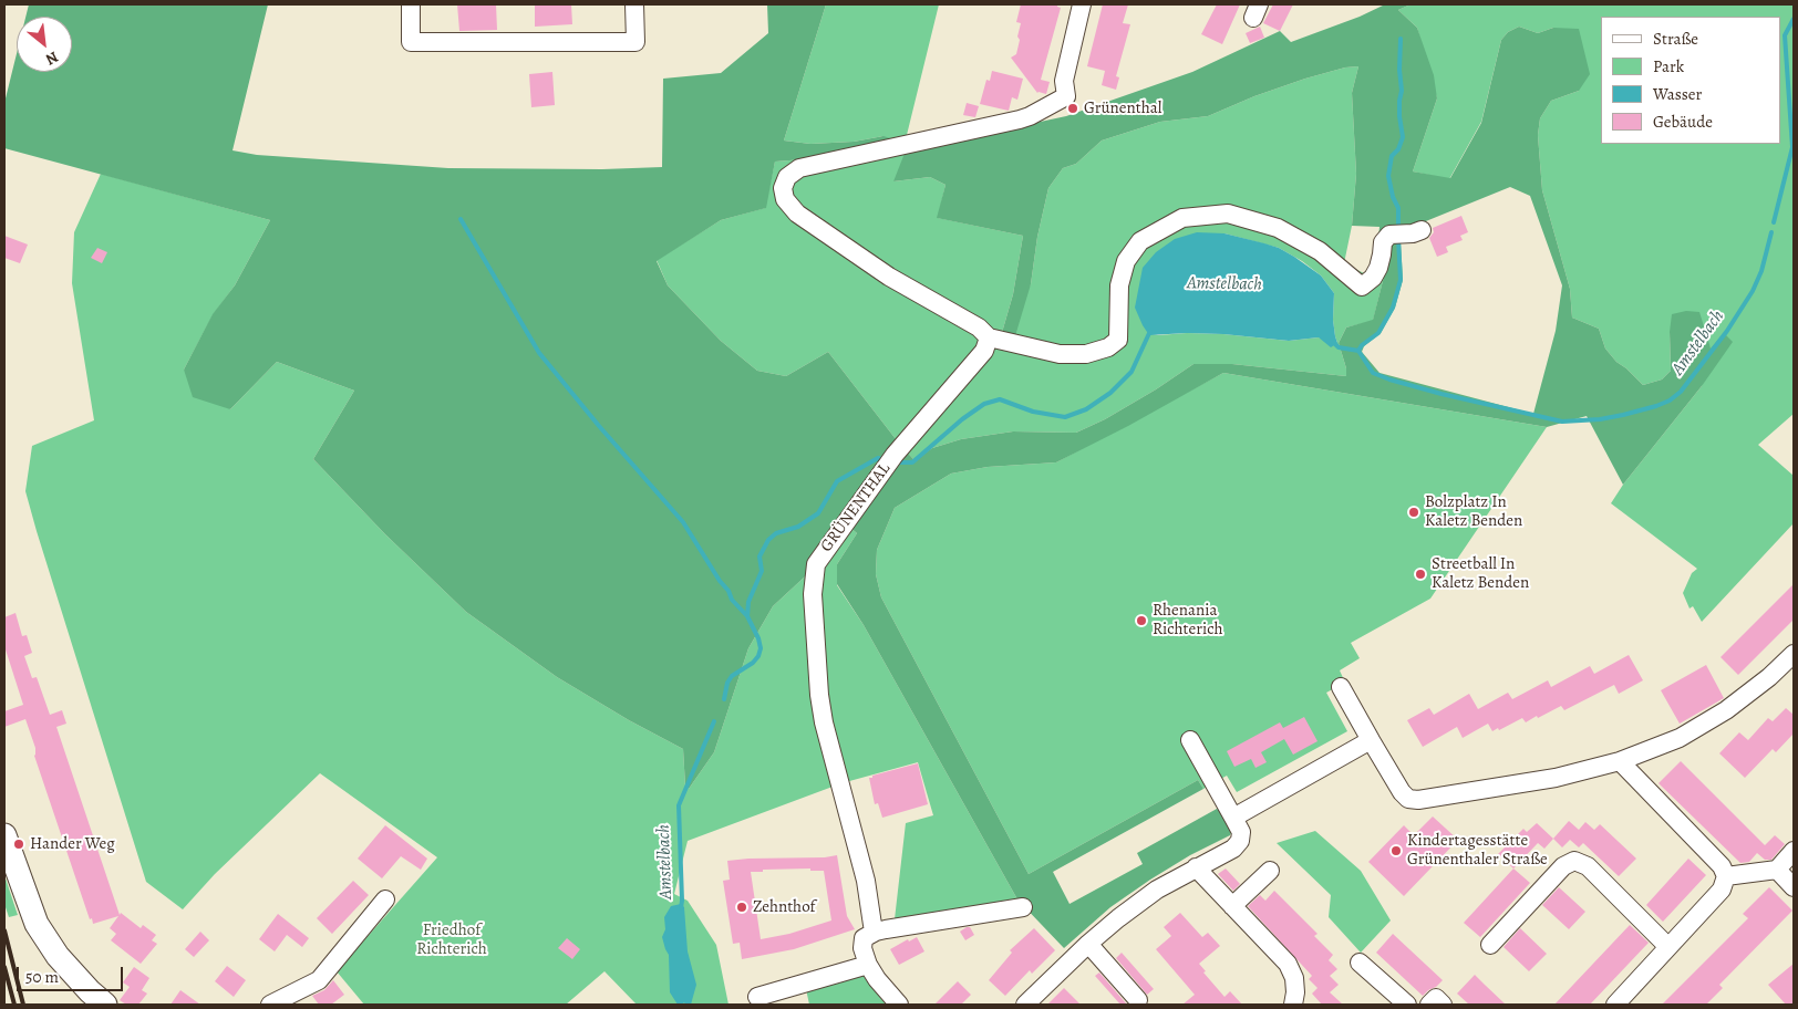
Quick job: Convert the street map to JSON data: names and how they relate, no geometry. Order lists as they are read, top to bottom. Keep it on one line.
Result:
{"streets":{"street":["GRÜNENTHAL"]},"water":["Amstelbach"],"parks":["Friedhof Richterich"],"places":["Grünenthal","Bolzplatz In Kaletz Benden","Streetball In Kaletz Benden","Rhenania Richterich","Hander Weg","Kindertagesstätte Grünenthaler Straße","Zehnthof"],"legend":["Straße","Park","Wasser","Gebäude"],"scale_bar":"50 m","north":"bottom right"}
